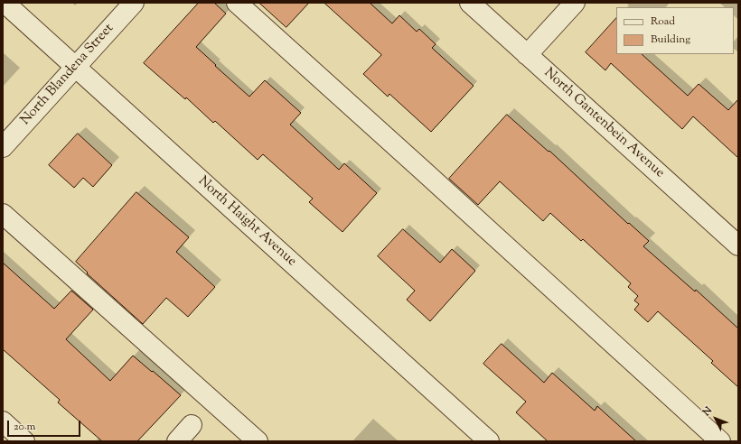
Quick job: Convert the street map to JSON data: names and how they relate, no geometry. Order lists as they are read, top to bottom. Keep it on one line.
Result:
{"streets":{"street":["North Blandena Street","North Gantenbein Avenue","North Haight Avenue"]},"crossings":[["North Blandena Street","North Haight Avenue"]],"legend":["Road","Building"],"scale_bar":"20 m","north":"top left"}
